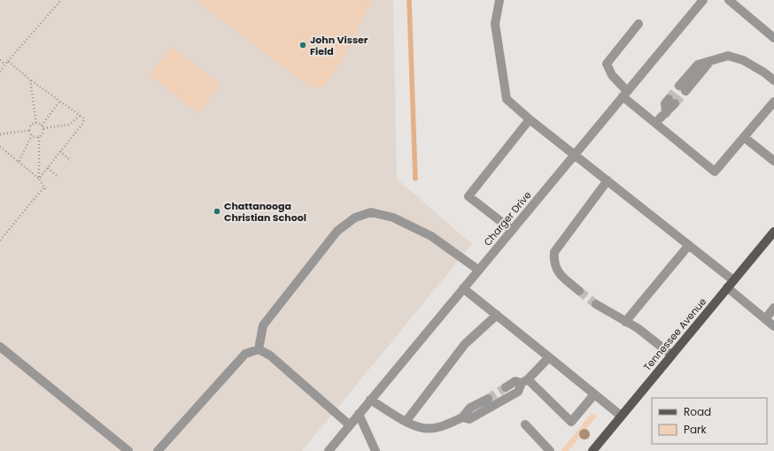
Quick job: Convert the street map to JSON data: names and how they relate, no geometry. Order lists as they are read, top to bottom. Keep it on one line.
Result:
{"streets":{"main road":["Tennessee Avenue"],"street":["Charger Drive"]},"places":["John Visser Field","Chattanooga Christian School"],"legend":["Road","Park"]}
